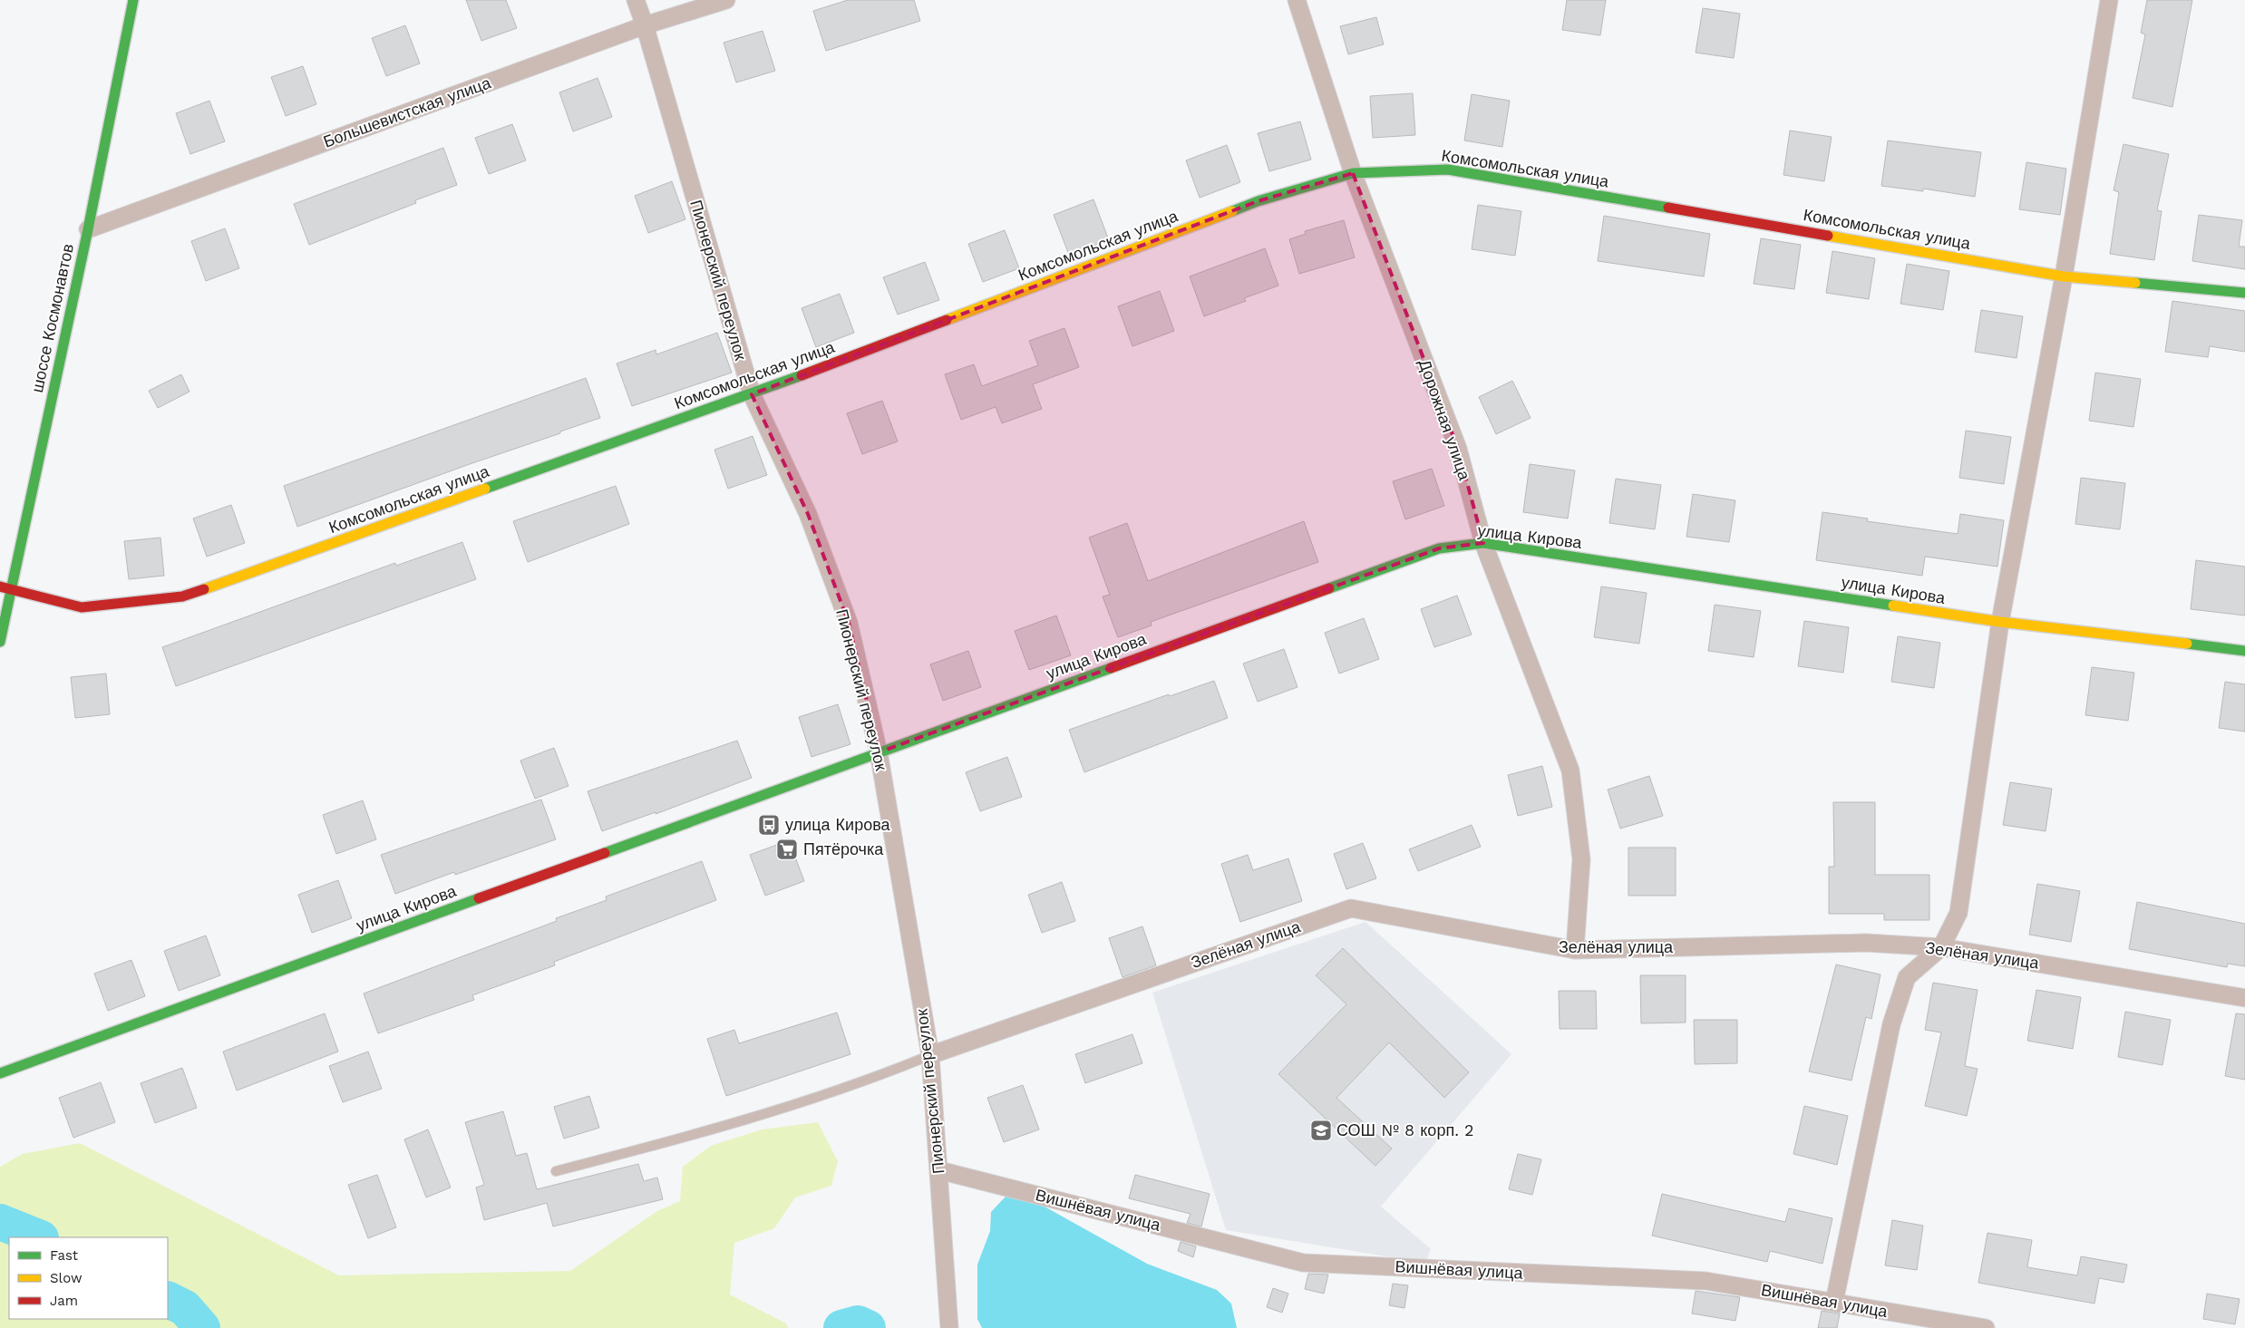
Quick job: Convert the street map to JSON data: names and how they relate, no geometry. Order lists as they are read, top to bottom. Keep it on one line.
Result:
{"streets":{"street":["Большевистская улица","Комсомольская улица","Пионерский переулок","шоссе Космонавтов","Дорожная улица","улица Кирова","Зелёная улица","Вишнёвая улица"]},"crossings":[["Большевистская улица","Пионерский переулок"],["Большевистская улица","шоссе Космонавтов"],["Комсомольская улица","Пионерский переулок"],["Комсомольская улица","шоссе Космонавтов"],["Комсомольская улица","Дорожная улица"],["Пионерский переулок","улица Кирова"],["Пионерский переулок","Зелёная улица"],["Пионерский переулок","Вишнёвая улица"],["Дорожная улица","улица Кирова"],["Дорожная улица","Зелёная улица"]],"places":{"bus stop":["улица Кирова"],"supermarket":["Пятёрочка"],"school or university":["СОШ № 8 корп. 2"]},"legend":["Fast","Slow","Jam"]}
